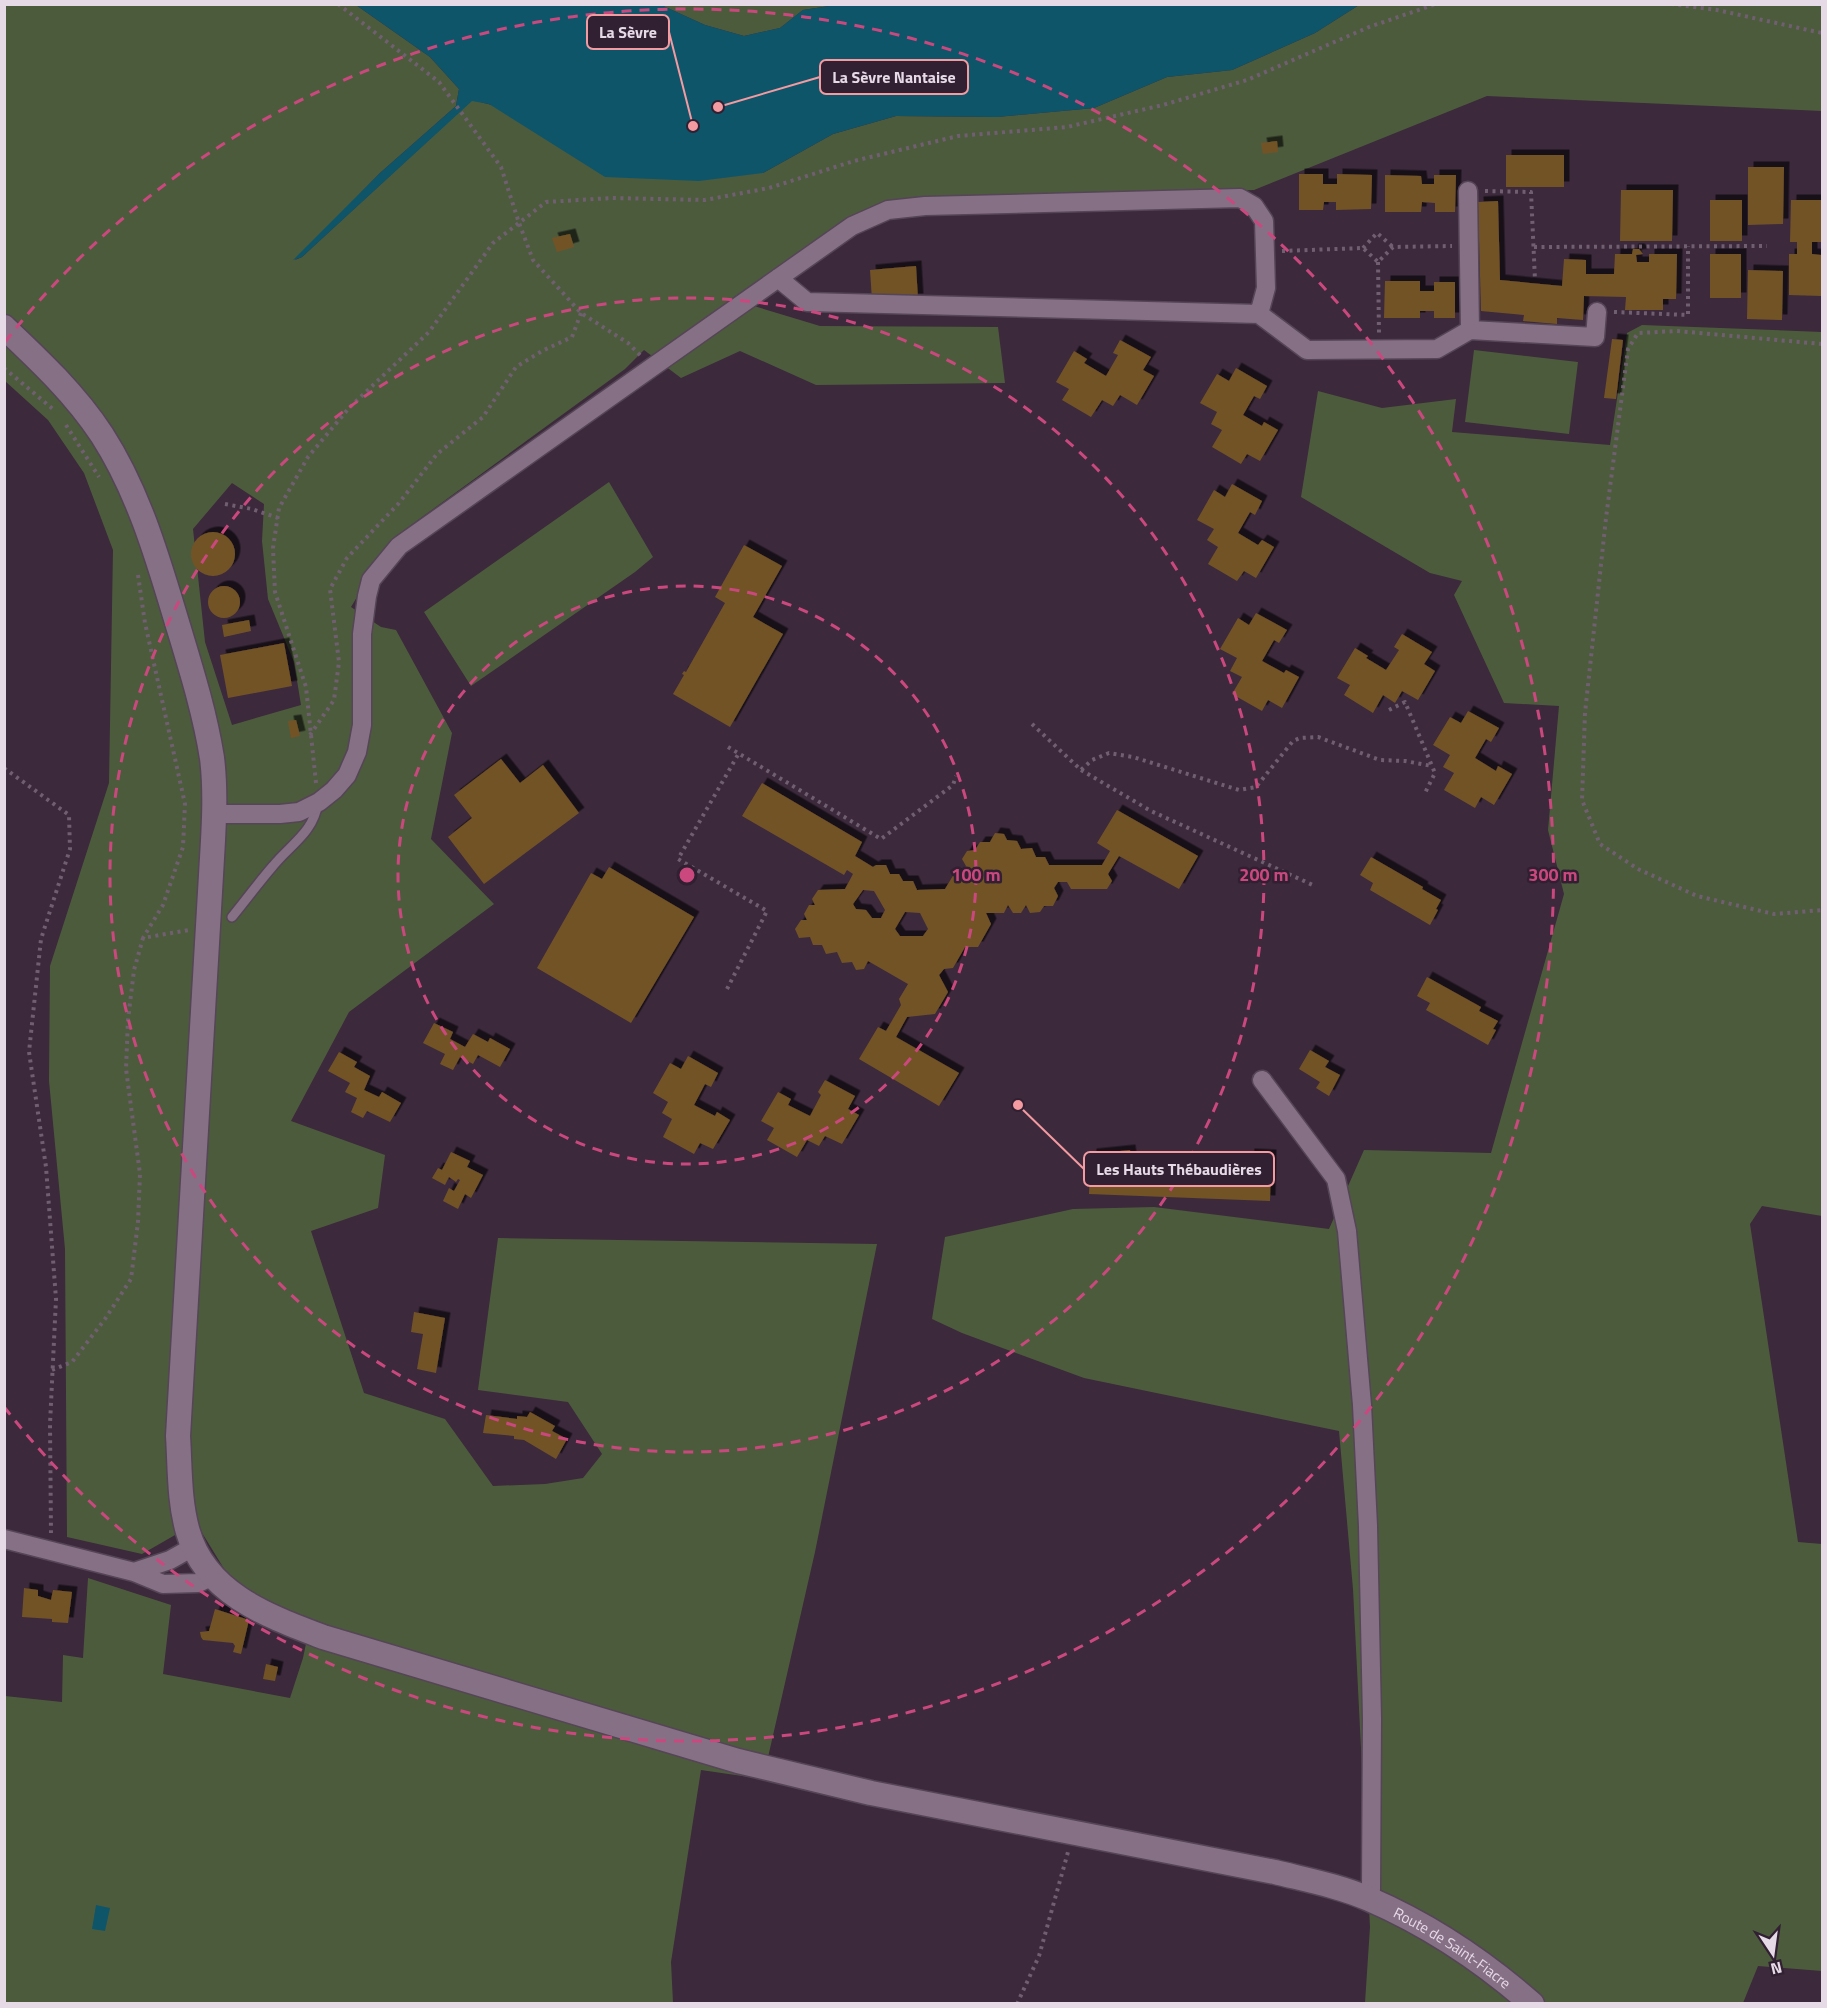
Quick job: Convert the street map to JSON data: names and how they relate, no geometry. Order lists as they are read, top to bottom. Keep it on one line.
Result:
{"streets":{"main road":["Route de Saint-Fiacre"]},"places":["La Sèvre Nantaise","La Sèvre","Les Hauts Thébaudières"],"north":"bottom","rings":["100 m","200 m","300 m"]}
